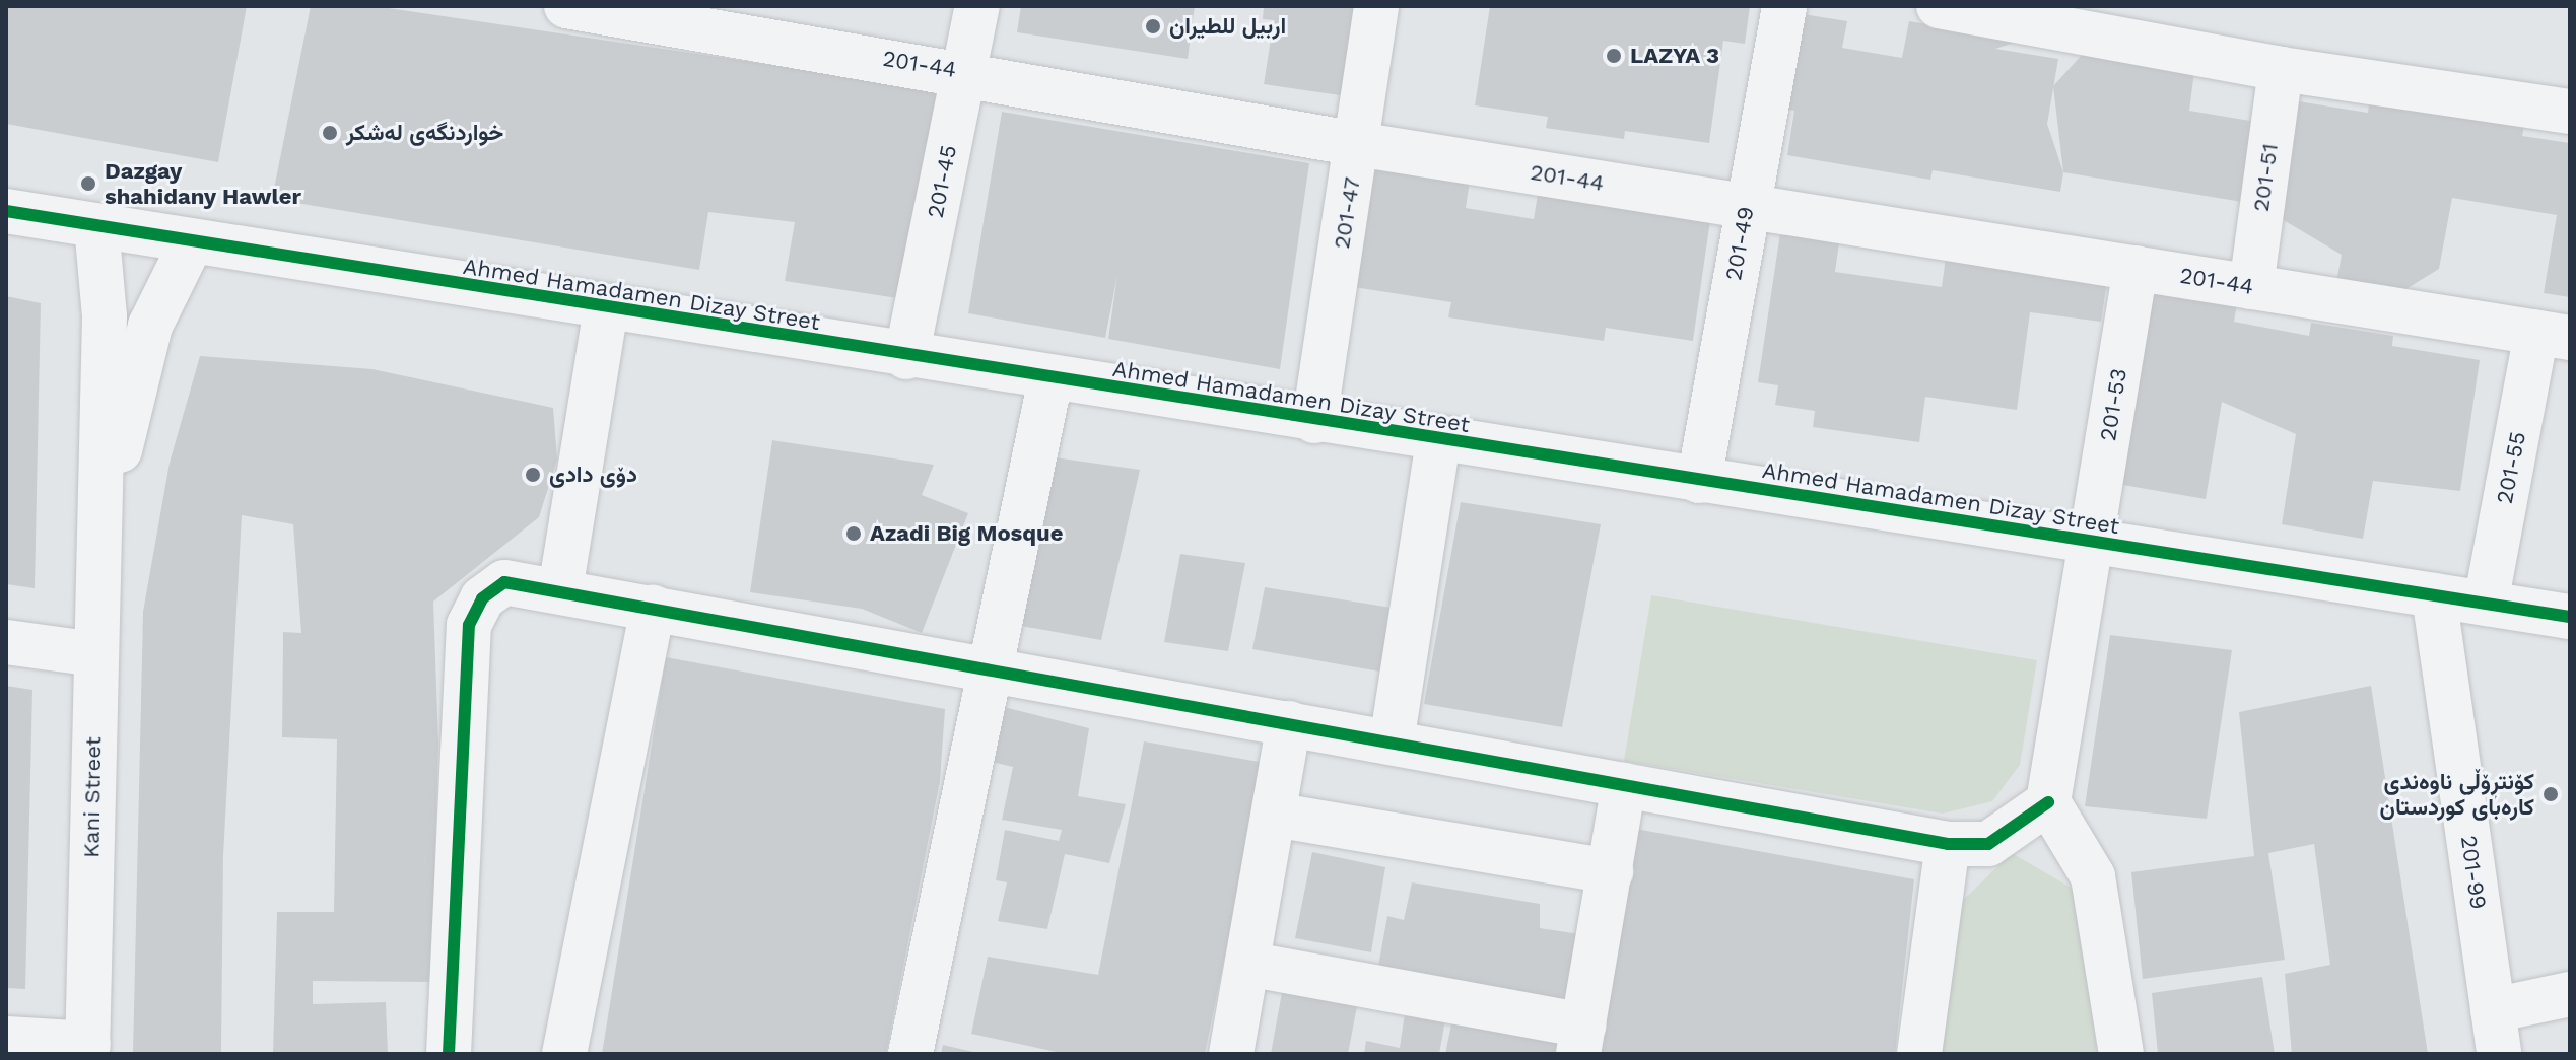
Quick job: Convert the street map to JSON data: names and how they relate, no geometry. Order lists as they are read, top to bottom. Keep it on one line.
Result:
{"streets":{"street":["201-44","201-51","201-45","201-47","201-49","Ahmed Hamadamen Dizay Street","201-53","201-55","Kani Street","201-99"]},"crossings":[["201-44","201-51"],["201-44","201-45"],["201-44","201-47"],["201-44","201-49"],["201-44","201-53"],["201-44","201-55"],["201-45","Ahmed Hamadamen Dizay Street"],["201-47","Ahmed Hamadamen Dizay Street"],["201-49","Ahmed Hamadamen Dizay Street"],["Ahmed Hamadamen Dizay Street","201-53"],["Ahmed Hamadamen Dizay Street","201-55"],["Ahmed Hamadamen Dizay Street","Kani Street"],["Ahmed Hamadamen Dizay Street","201-99"]],"places":["اربيل للطيران","LAZYA 3","خواردنگەی لەشکر","Dazgay shahidany Hawler","دۆى دادى","Azadi Big Mosque","کۆنتڕۆڵی ناوەندی کارەبای کوردستان"]}
